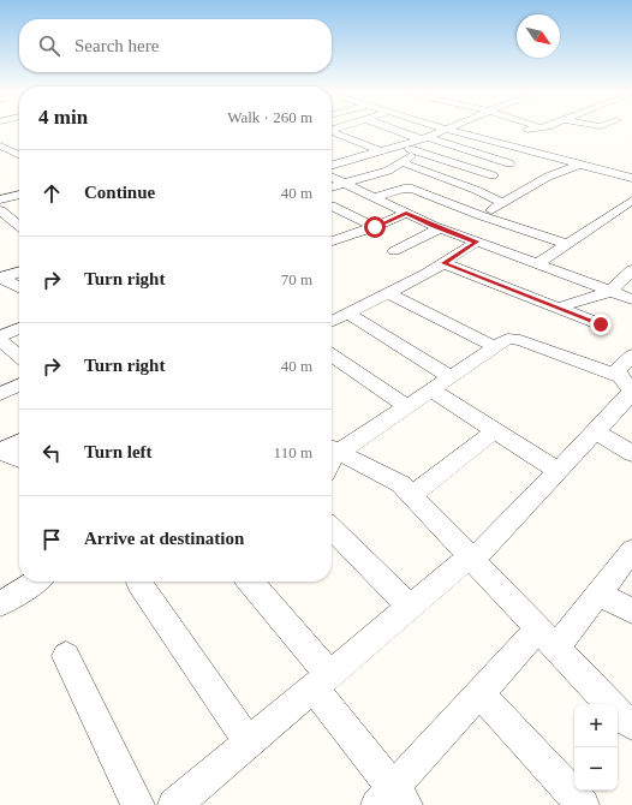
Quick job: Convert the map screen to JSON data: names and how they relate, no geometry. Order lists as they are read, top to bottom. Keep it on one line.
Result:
{"north":"bottom right","page":{"search":"Search here","heading":["4 min","Walk · 260 m"],"list":[["Continue","40 m"],["Turn right","70 m"],["Turn right","40 m"],["Turn left","110 m"],"Arrive at destination"],"map_buttons":["+","−"]}}
